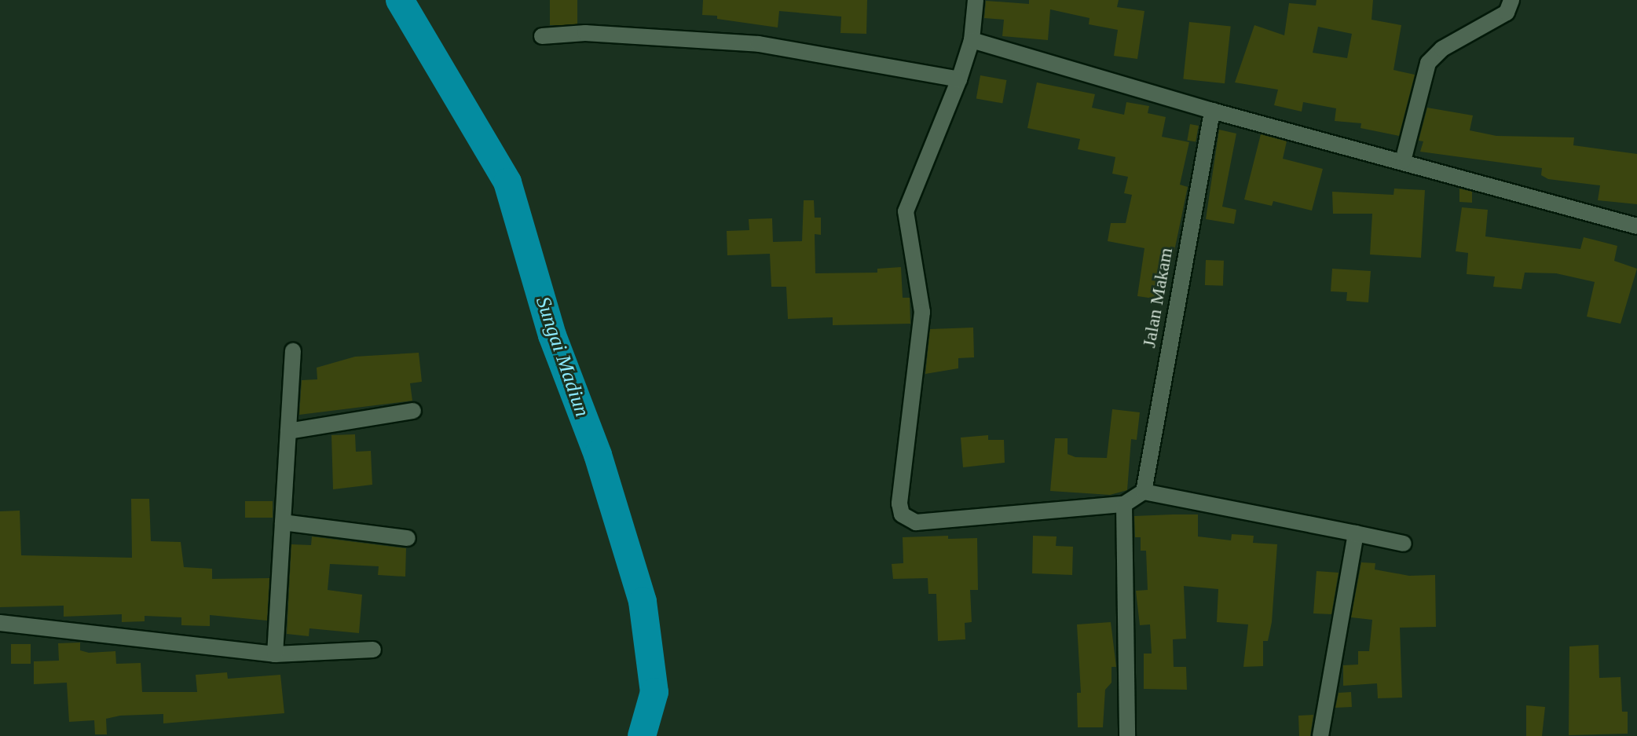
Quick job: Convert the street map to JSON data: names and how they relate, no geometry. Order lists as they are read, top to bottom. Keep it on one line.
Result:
{"streets":{"street":["Jalan Makam"]},"water":["Sungai Madiun"]}
